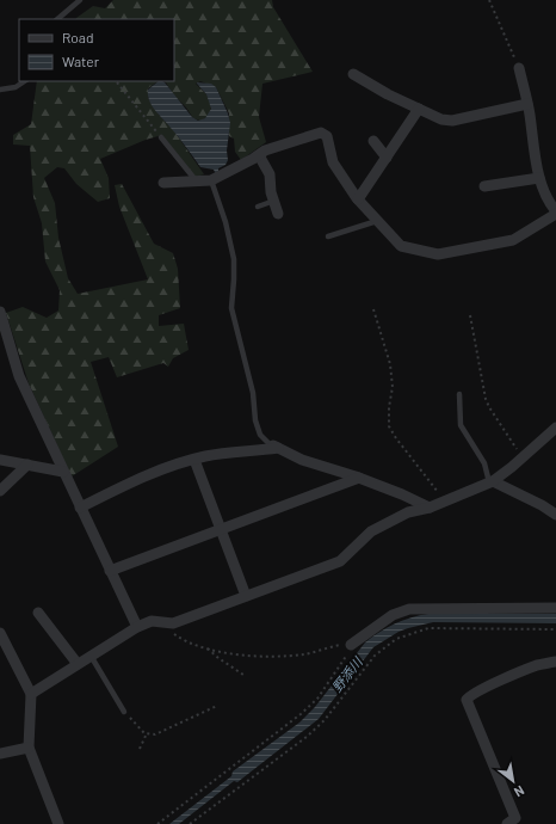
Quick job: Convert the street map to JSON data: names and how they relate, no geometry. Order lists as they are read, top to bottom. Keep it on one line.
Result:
{"water":["野添川"],"legend":["Road","Water"],"north":"bottom right"}
